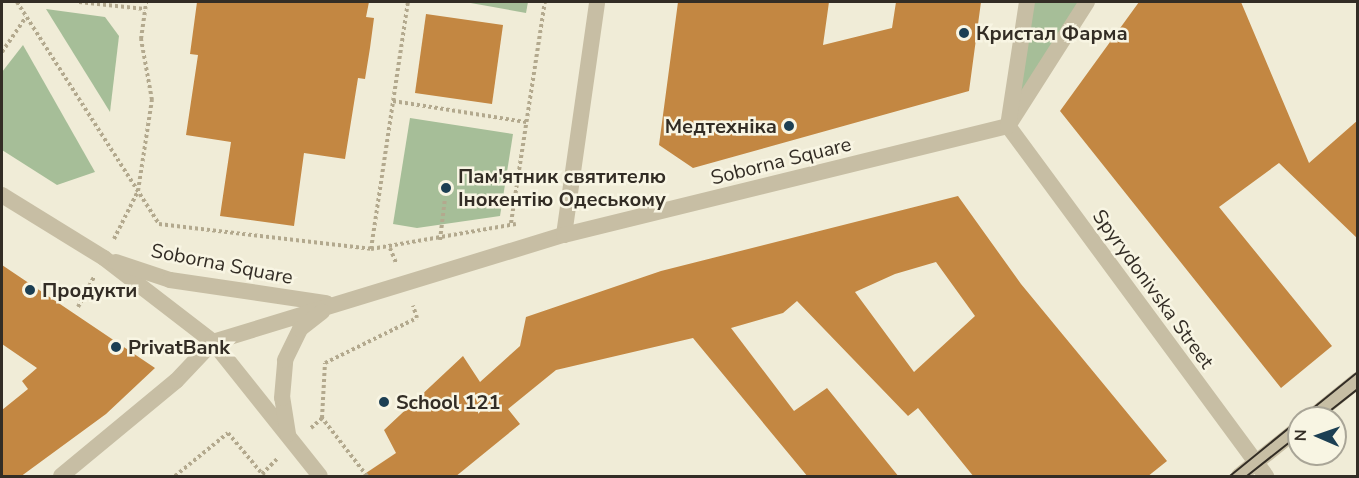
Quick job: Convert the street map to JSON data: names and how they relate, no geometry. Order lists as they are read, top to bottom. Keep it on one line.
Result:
{"streets":{"street":["Soborna Square","Spyrydonivska Street"]},"crossings":[["Soborna Square","Spyrydonivska Street"]],"places":["Кристал Фарма","Медтехніка","Пам'ятник святителю Інокентію Одеському","Продукти","PrivatBank","School 121"],"north":"left"}
